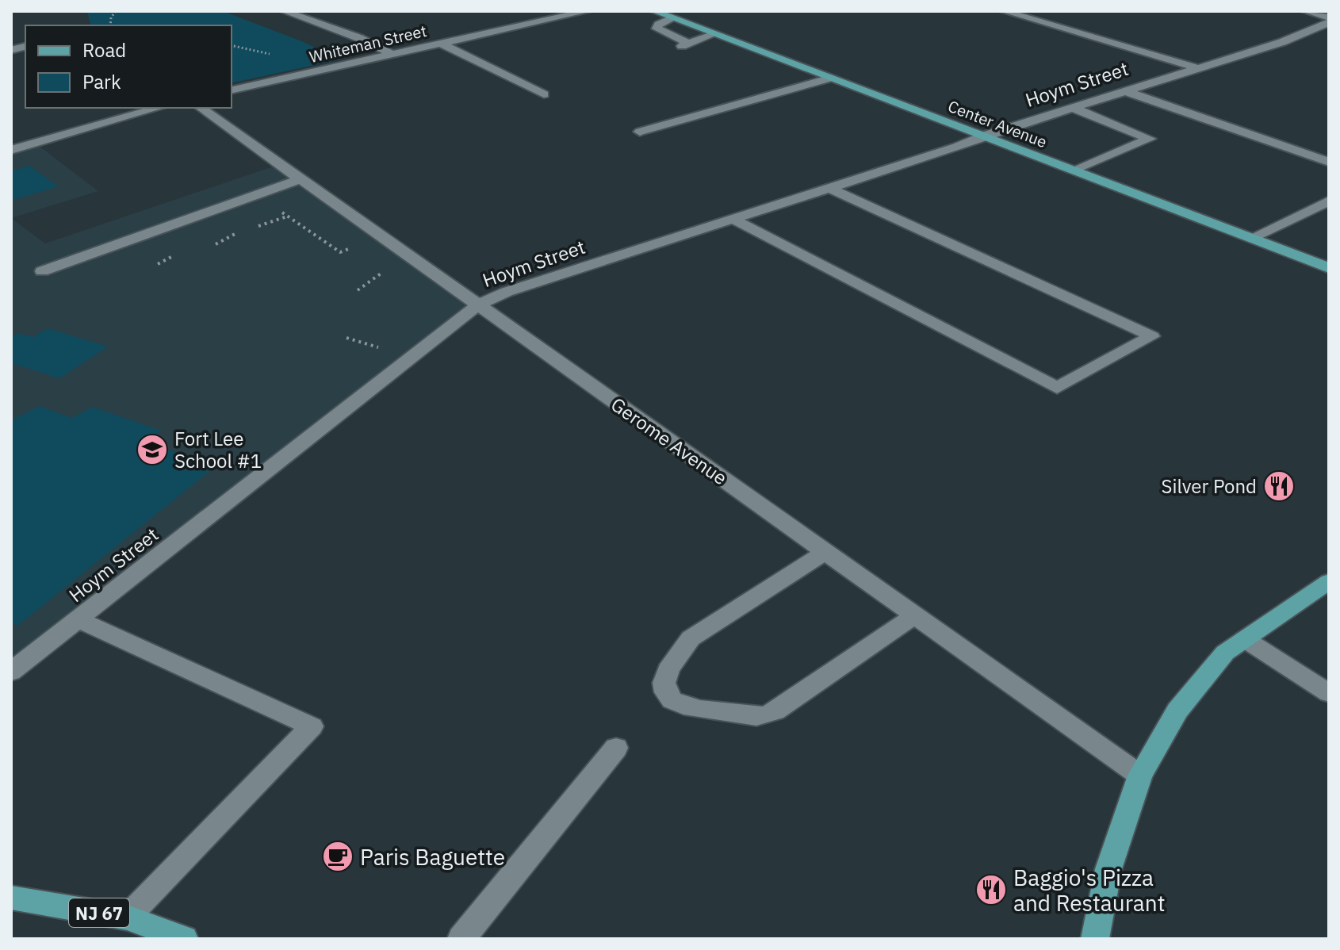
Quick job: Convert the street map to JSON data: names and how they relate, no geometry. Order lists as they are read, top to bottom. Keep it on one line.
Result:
{"streets":{"main road":["Center Avenue","NJ 67"],"street":["Whiteman Street","Hoym Street","Gerome Avenue"]},"crossings":[["Hoym Street","Center Avenue"],["Hoym Street","Gerome Avenue"]],"places":{"school or university":["Fort Lee School #1"],"restaurant":["Silver Pond","Baggio's Pizza and Restaurant"],"cafe":["Paris Baguette"]},"legend":["Road","Park"]}
